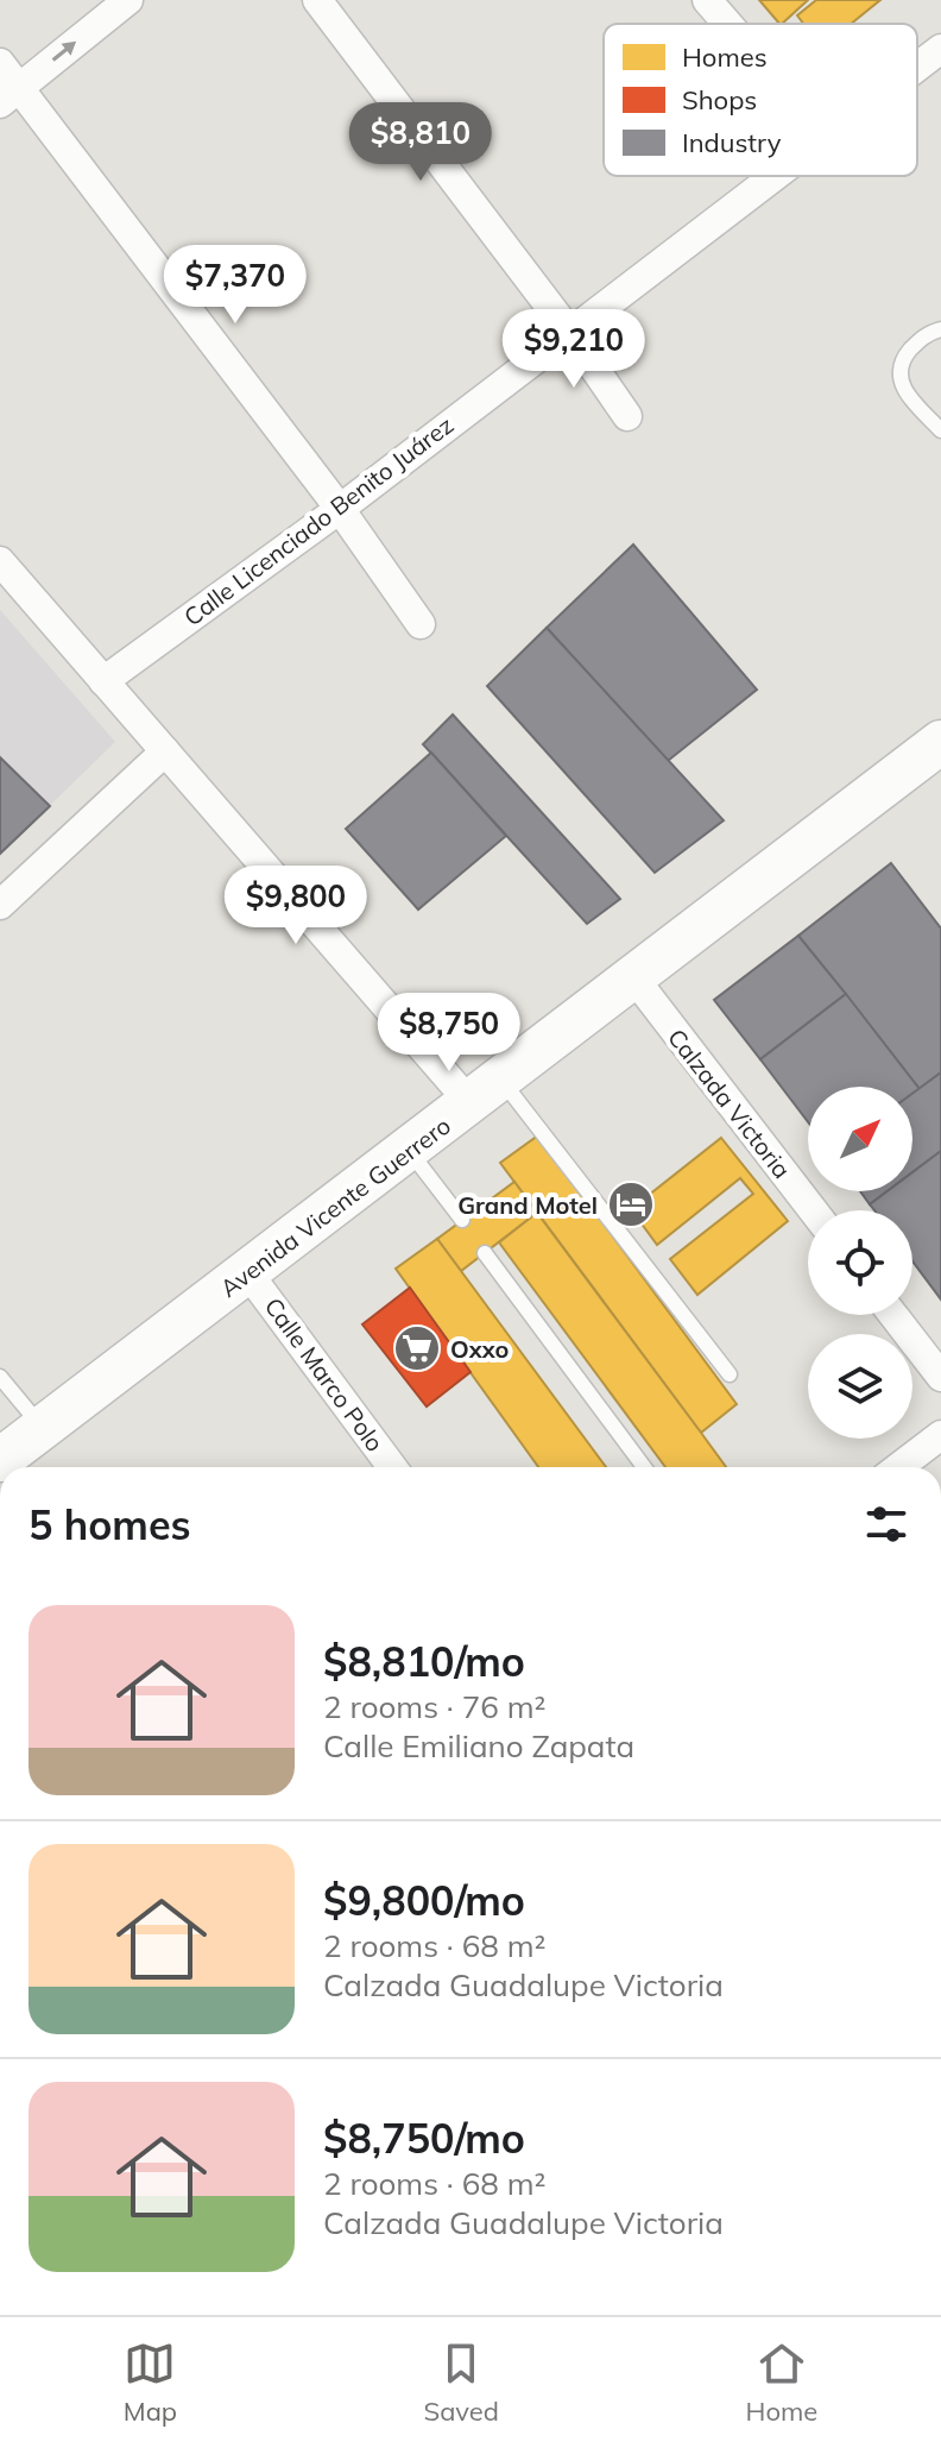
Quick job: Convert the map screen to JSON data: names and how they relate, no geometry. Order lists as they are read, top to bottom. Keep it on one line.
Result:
{"streets":{"main road":["Avenida Vicente Guerrero"],"street":["Calle Licenciado Benito Juárez","Calzada Victoria","Calle Marco Polo"]},"crossings":[["Calzada Victoria","Avenida Vicente Guerrero"],["Avenida Vicente Guerrero","Calle Marco Polo"]],"places":{"hotel":["Grand Motel"],"supermarket":["Oxxo"]},"legend":["Homes","Shops","Industry"],"north":"top right","page":{"price":["$8,810","$7,370","$9,210","$9,800","$8,750"],"heading":"5 homes","list":[{"name":"$8,810/mo","note":"2 rooms · 76 m² · Calle Emiliano Zapata"},{"name":"$9,800/mo","note":"2 rooms · 68 m² · Calzada Guadalupe Victoria"},{"name":"$8,750/mo","note":"2 rooms · 68 m² · Calzada Guadalupe Victoria"}],"tabs":["Map","Saved","Home"]}}
